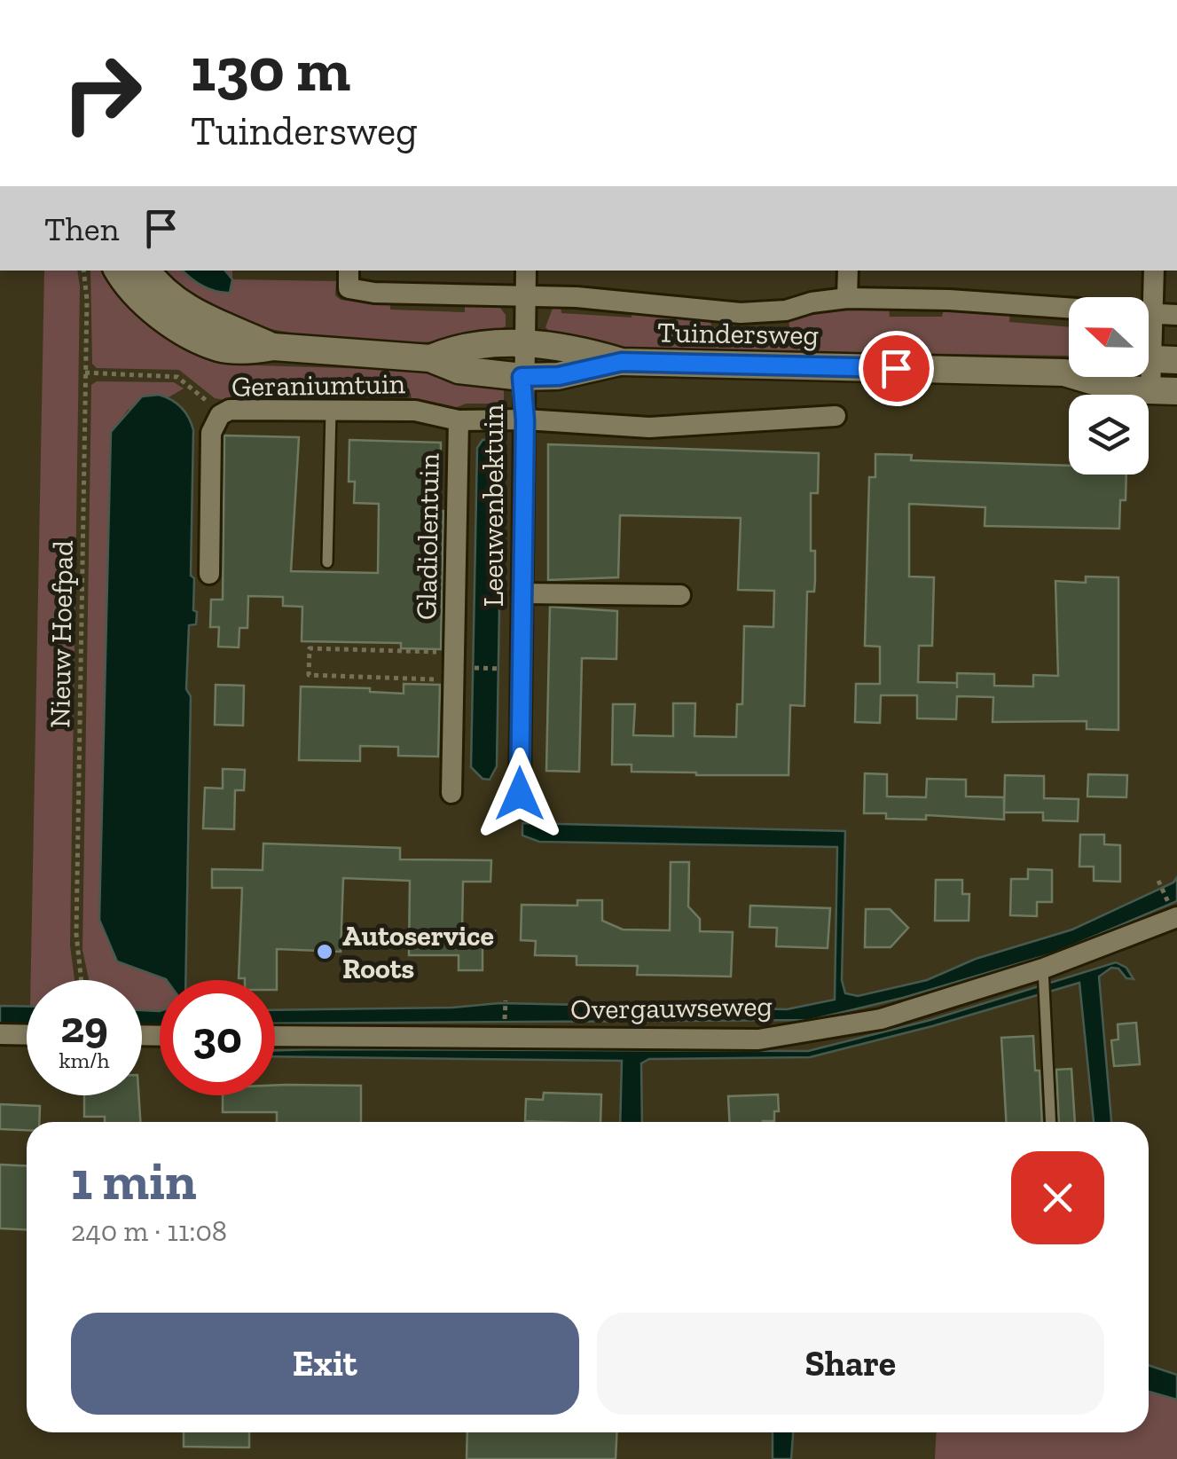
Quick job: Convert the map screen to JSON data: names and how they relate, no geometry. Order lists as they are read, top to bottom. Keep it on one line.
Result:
{"streets":{"main road":["Tuindersweg"],"street":["Geraniumtuin","Leeuwenbektuin","Gladiolentuin","Overgauwseweg"],"path":["Nieuw Hoefpad"]},"crossings":[["Tuindersweg","Leeuwenbektuin"],["Geraniumtuin","Leeuwenbektuin"],["Geraniumtuin","Gladiolentuin"]],"places":["Autoservice Roots"],"north":"left","page":{"turn":["130 m","Tuindersweg"],"then":"Then","speed":"29 km/h","limit":"30","heading":["1 min","240 m · 11:08"],"buttons":["Exit","Share"]}}
